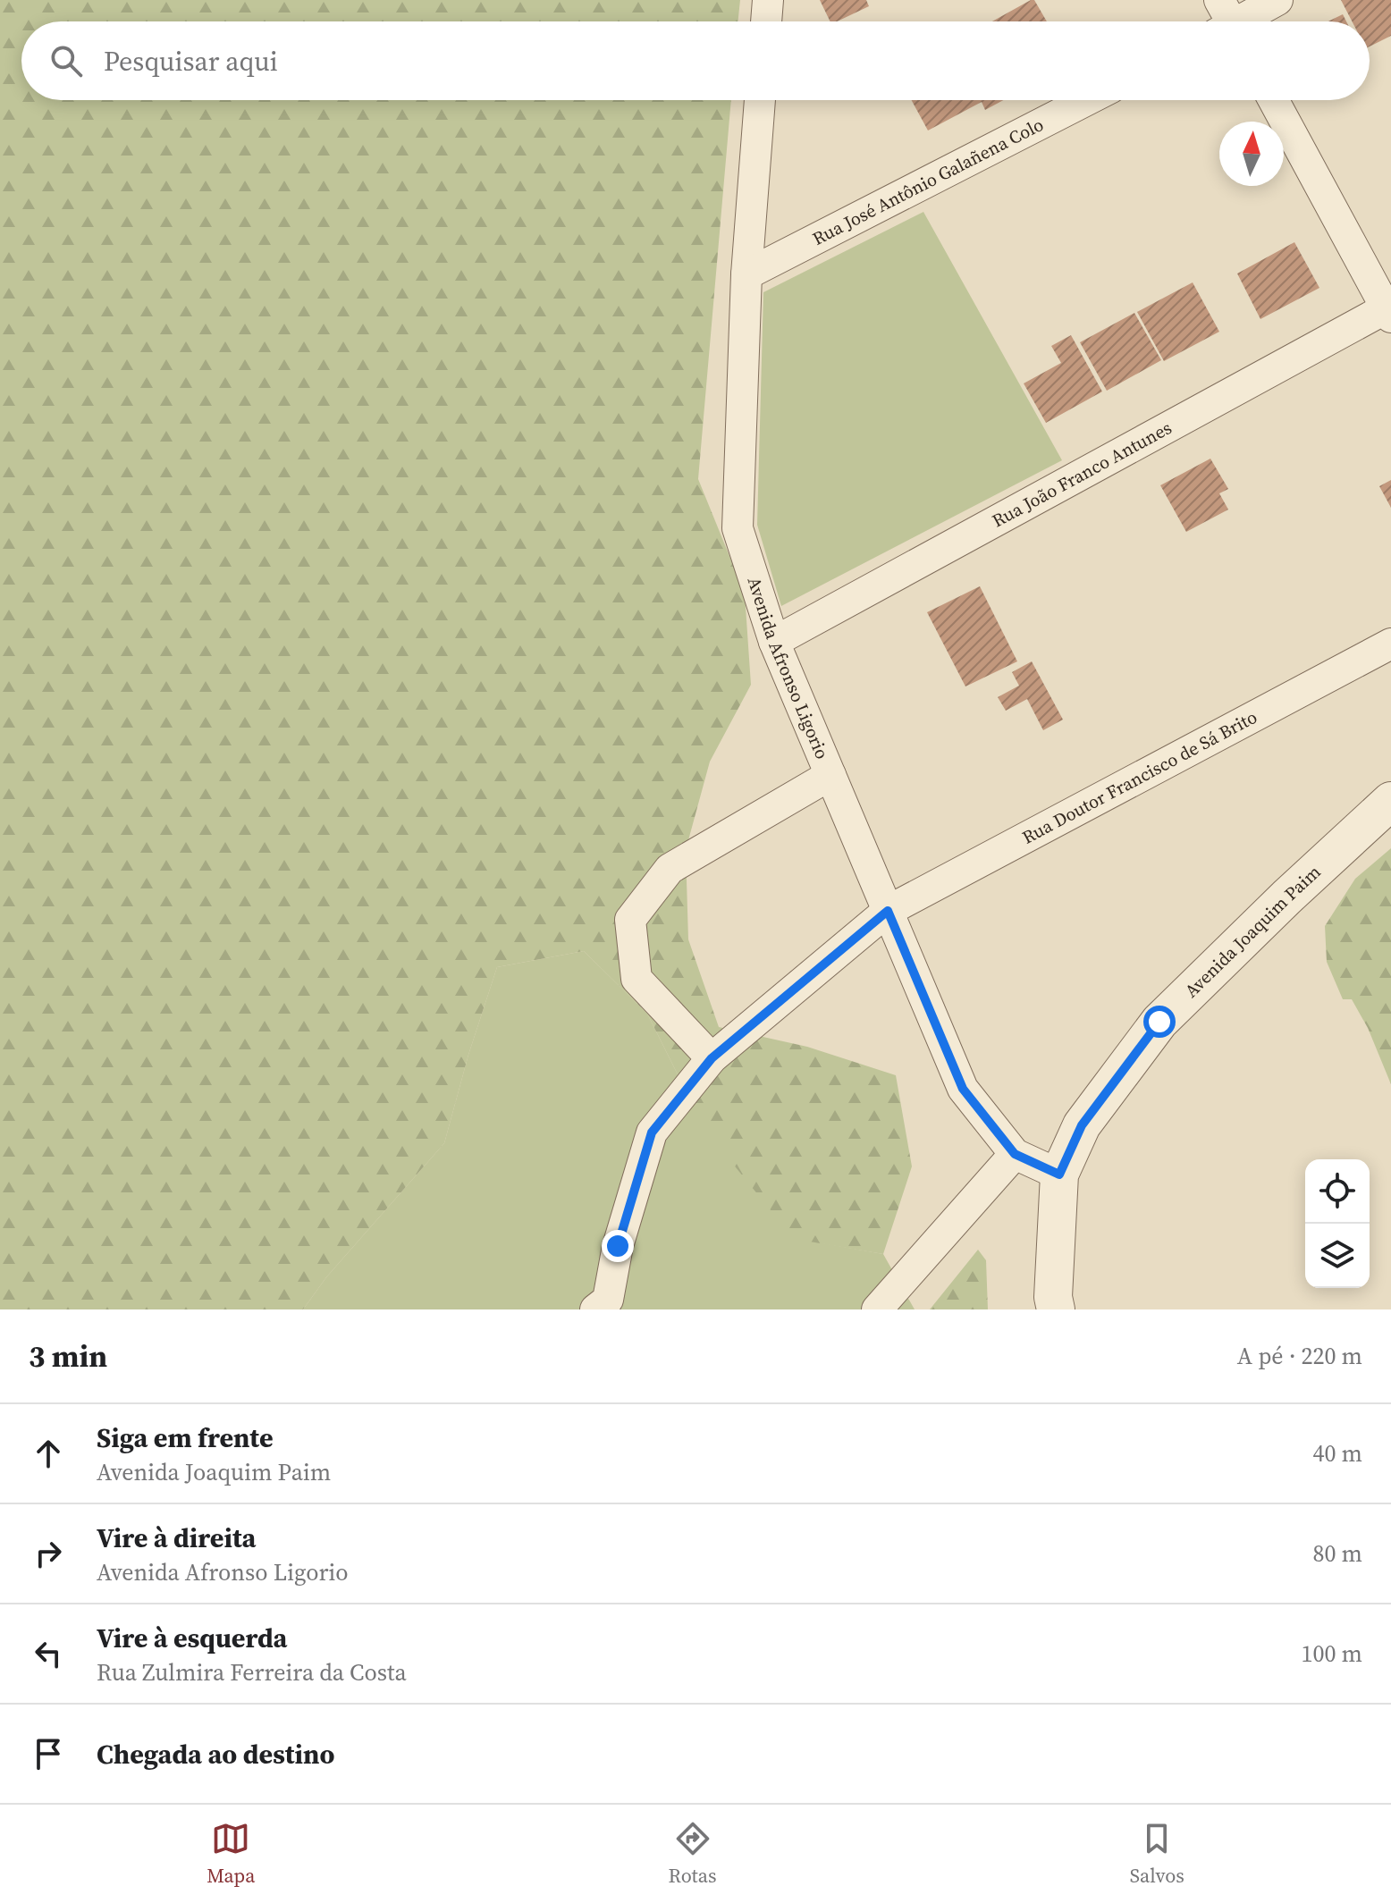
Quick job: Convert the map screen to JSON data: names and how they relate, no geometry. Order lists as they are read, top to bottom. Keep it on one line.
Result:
{"streets":{"street":["Rua José Antônio Galañena Colo","Rua João Franco Antunes","Avenida Afronso Ligorio","Rua Doutor Francisco de Sá Brito","Avenida Joaquim Paim"]},"crossings":[["Rua José Antônio Galañena Colo","Avenida Afronso Ligorio"],["Rua João Franco Antunes","Avenida Afronso Ligorio"],["Avenida Afronso Ligorio","Rua Doutor Francisco de Sá Brito"],["Avenida Afronso Ligorio","Avenida Joaquim Paim"]],"north":"top","page":{"search":"Pesquisar aqui","heading":["3 min","A pé · 220 m"],"list":[["Siga em frente","Avenida Joaquim Paim","40 m"],["Vire à direita","Avenida Afronso Ligorio","80 m"],["Vire à esquerda","Rua Zulmira Ferreira da Costa","100 m"],"Chegada ao destino"],"nav":["Mapa","Rotas","Salvos"]}}
